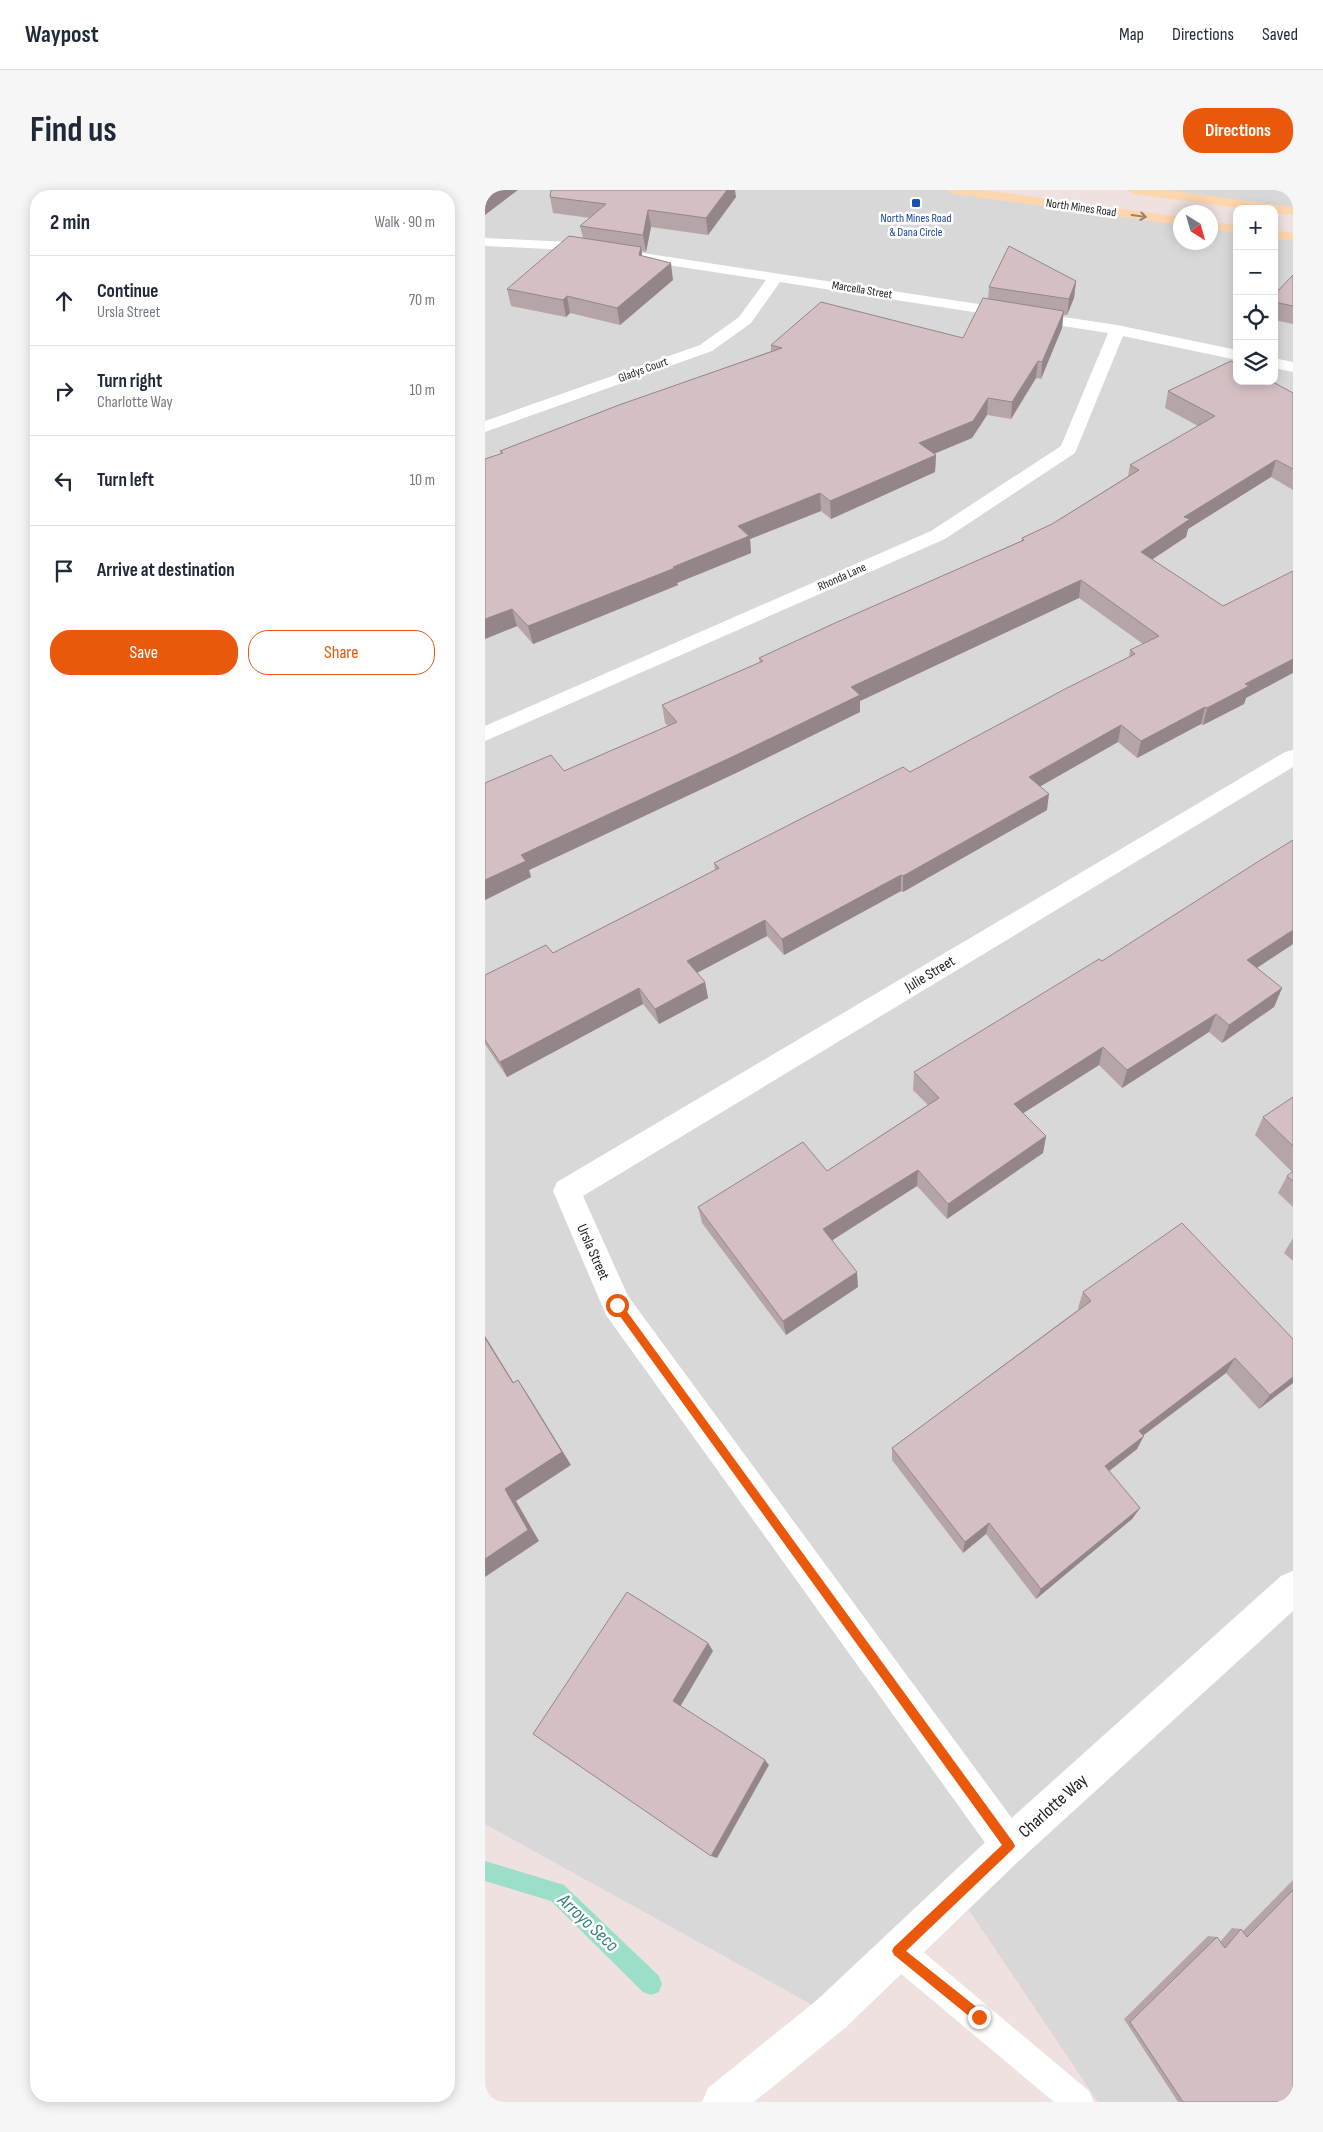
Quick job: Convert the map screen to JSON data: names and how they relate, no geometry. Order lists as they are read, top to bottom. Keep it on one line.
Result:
{"streets":{"main road":["North Mines Road"],"street":["Marcella Street","Gladys Court","Rhonda Lane","Julie Street","Ursla Street","Charlotte Way"]},"crossings":[["Marcella Street","Gladys Court"],["Marcella Street","Rhonda Lane"],["Julie Street","Ursla Street"],["Ursla Street","Charlotte Way"]],"one_way":["North Mines Road"],"water":["Arroyo Seco"],"places":{"transit":["North Mines Road & Dana Circle"]},"north":"bottom right","page":{"header":"Waypost","nav":["Map","Directions","Saved"],"buttons":["Directions",["Save","Share"]],"title":"Find us","heading":["2 min","Walk · 90 m"],"map_buttons":["+","−"],"list":[["Continue","Ursla Street","70 m"],["Turn right","Charlotte Way","10 m"],["Turn left","10 m"],"Arrive at destination"]}}
